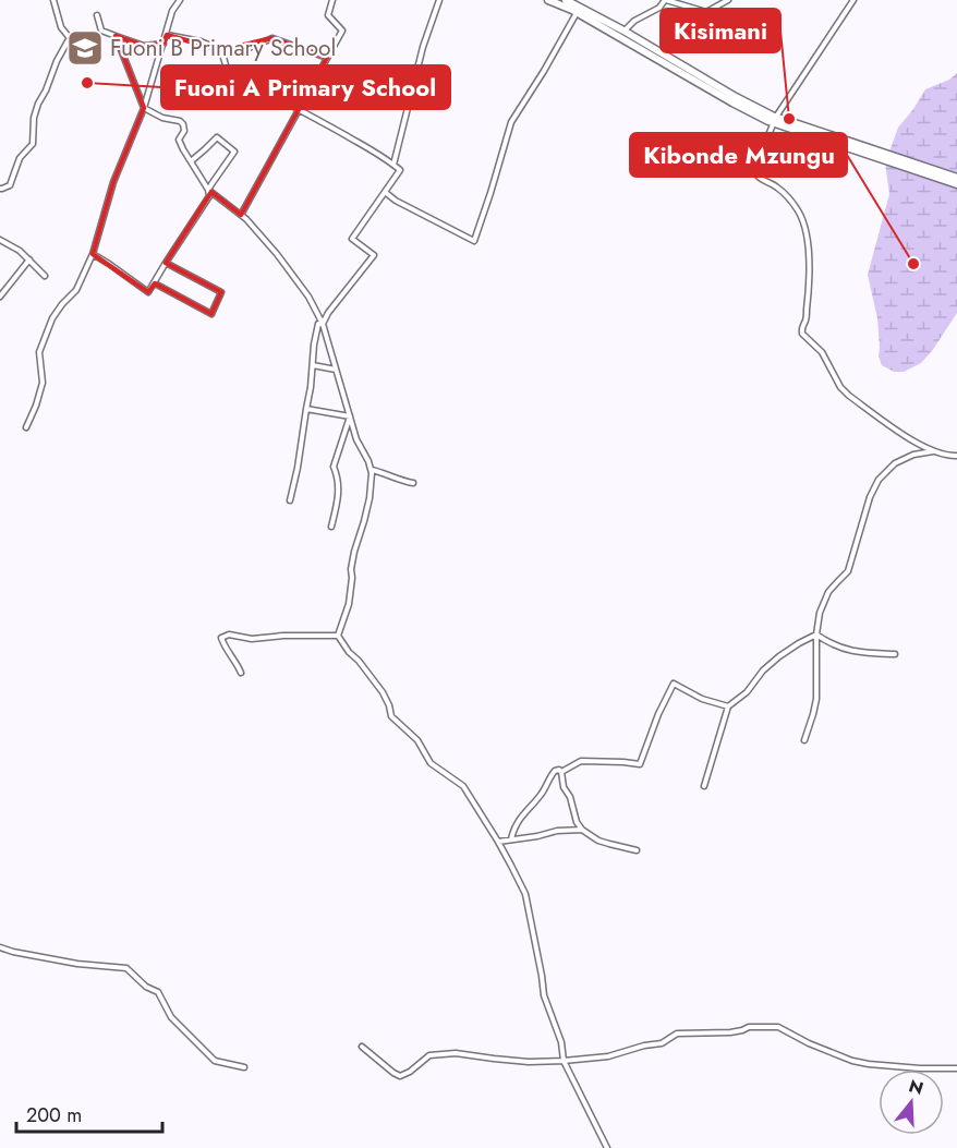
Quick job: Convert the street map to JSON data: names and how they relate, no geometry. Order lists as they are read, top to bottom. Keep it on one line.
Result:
{"places":{"school or university":["Fuoni B Primary School"],"other":["Fuoni A Primary School","Kisimani","Kibonde Mzungu"]},"scale_bar":"200 m","north":"top"}
